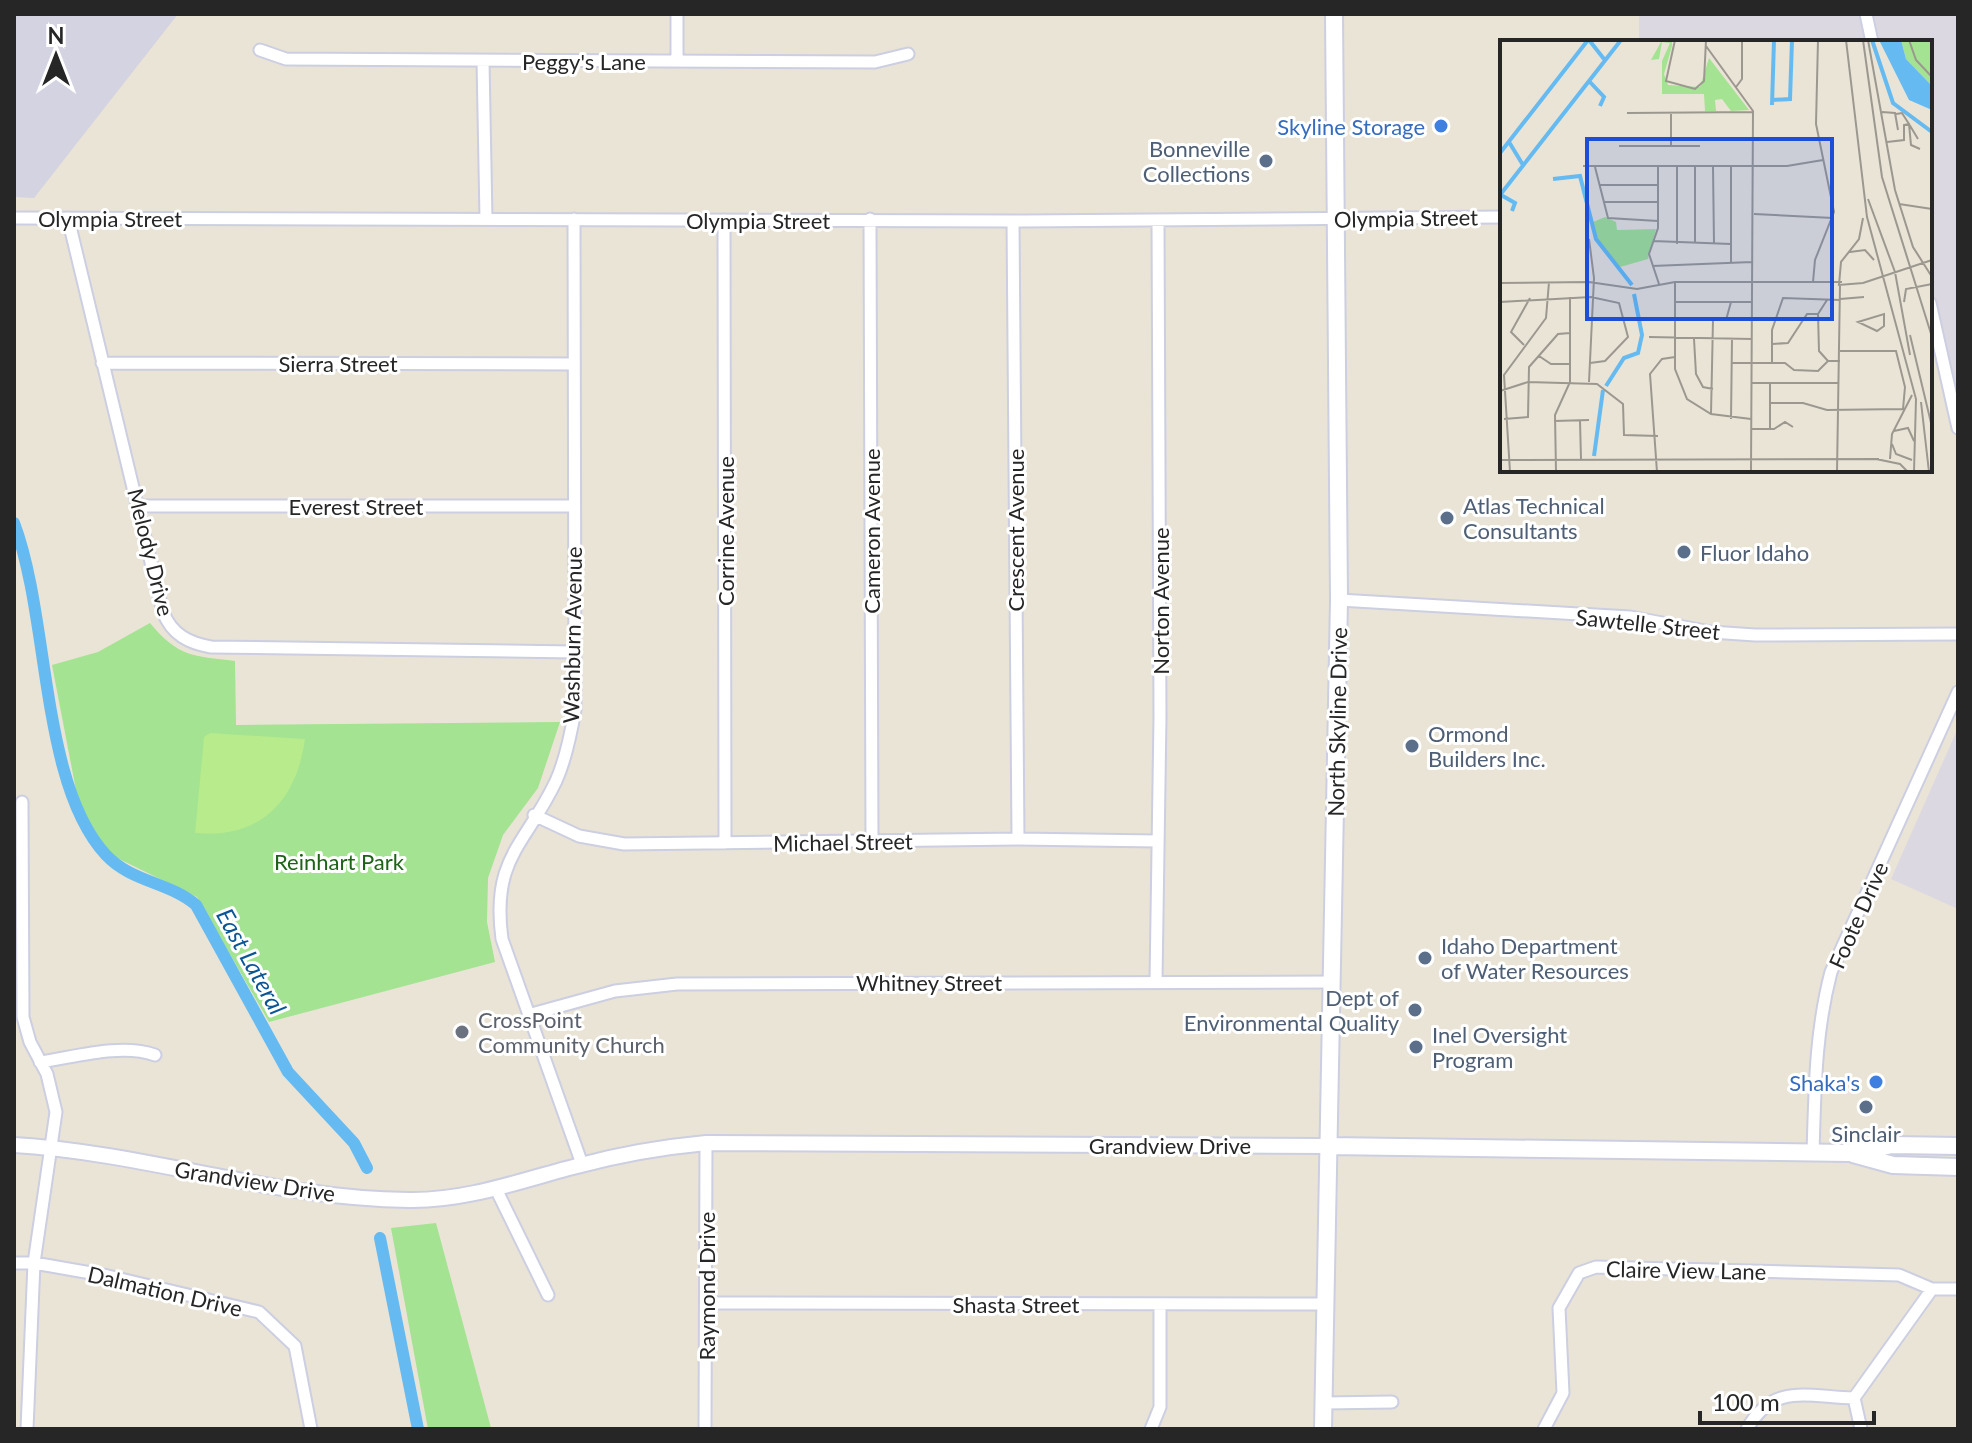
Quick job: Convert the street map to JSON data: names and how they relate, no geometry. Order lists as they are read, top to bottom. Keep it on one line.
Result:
{"streets":{"main road":["North Skyline Drive","Grandview Drive"],"street":["Peggy's Lane","Olympia Street","Sierra Street","Everest Street","Crescent Avenue","Corrine Avenue","Cameron Avenue","Melody Drive","Norton Avenue","Sawtelle Street","Washburn Avenue","Michael Street","Foote Drive","Whitney Street","Claire View Lane","Raymond Drive","Dalmation Drive","Shasta Street"]},"crossings":[["Olympia Street","Crescent Avenue"],["Olympia Street","Corrine Avenue"],["Olympia Street","Cameron Avenue"],["Olympia Street","Melody Drive"],["Olympia Street","Norton Avenue"],["Olympia Street","Washburn Avenue"],["Olympia Street","North Skyline Drive"],["Sierra Street","Melody Drive"],["Sierra Street","Washburn Avenue"],["Everest Street","Melody Drive"],["Everest Street","Washburn Avenue"],["Crescent Avenue","Michael Street"],["Corrine Avenue","Michael Street"],["Cameron Avenue","Michael Street"],["Melody Drive","Washburn Avenue"],["Norton Avenue","Michael Street"],["Norton Avenue","Whitney Street"],["Sawtelle Street","North Skyline Drive"],["Washburn Avenue","Michael Street"],["Washburn Avenue","Whitney Street"],["Washburn Avenue","Grandview Drive"],["North Skyline Drive","Whitney Street"],["North Skyline Drive","Grandview Drive"],["North Skyline Drive","Shasta Street"],["Foote Drive","Grandview Drive"],["Grandview Drive","Raymond Drive"],["Raymond Drive","Shasta Street"]],"water":["East Lateral"],"parks":["Reinhart Park"],"places":["Skyline Storage","Bonneville Collections","Atlas Technical Consultants","Fluor Idaho","Ormond Builders Inc.","Idaho Department of Water Resources","Dept of Environmental Quality","CrossPoint Community Church","Inel Oversight Program","Shaka's","Sinclair"],"scale_bar":"100 m","north":"top"}
